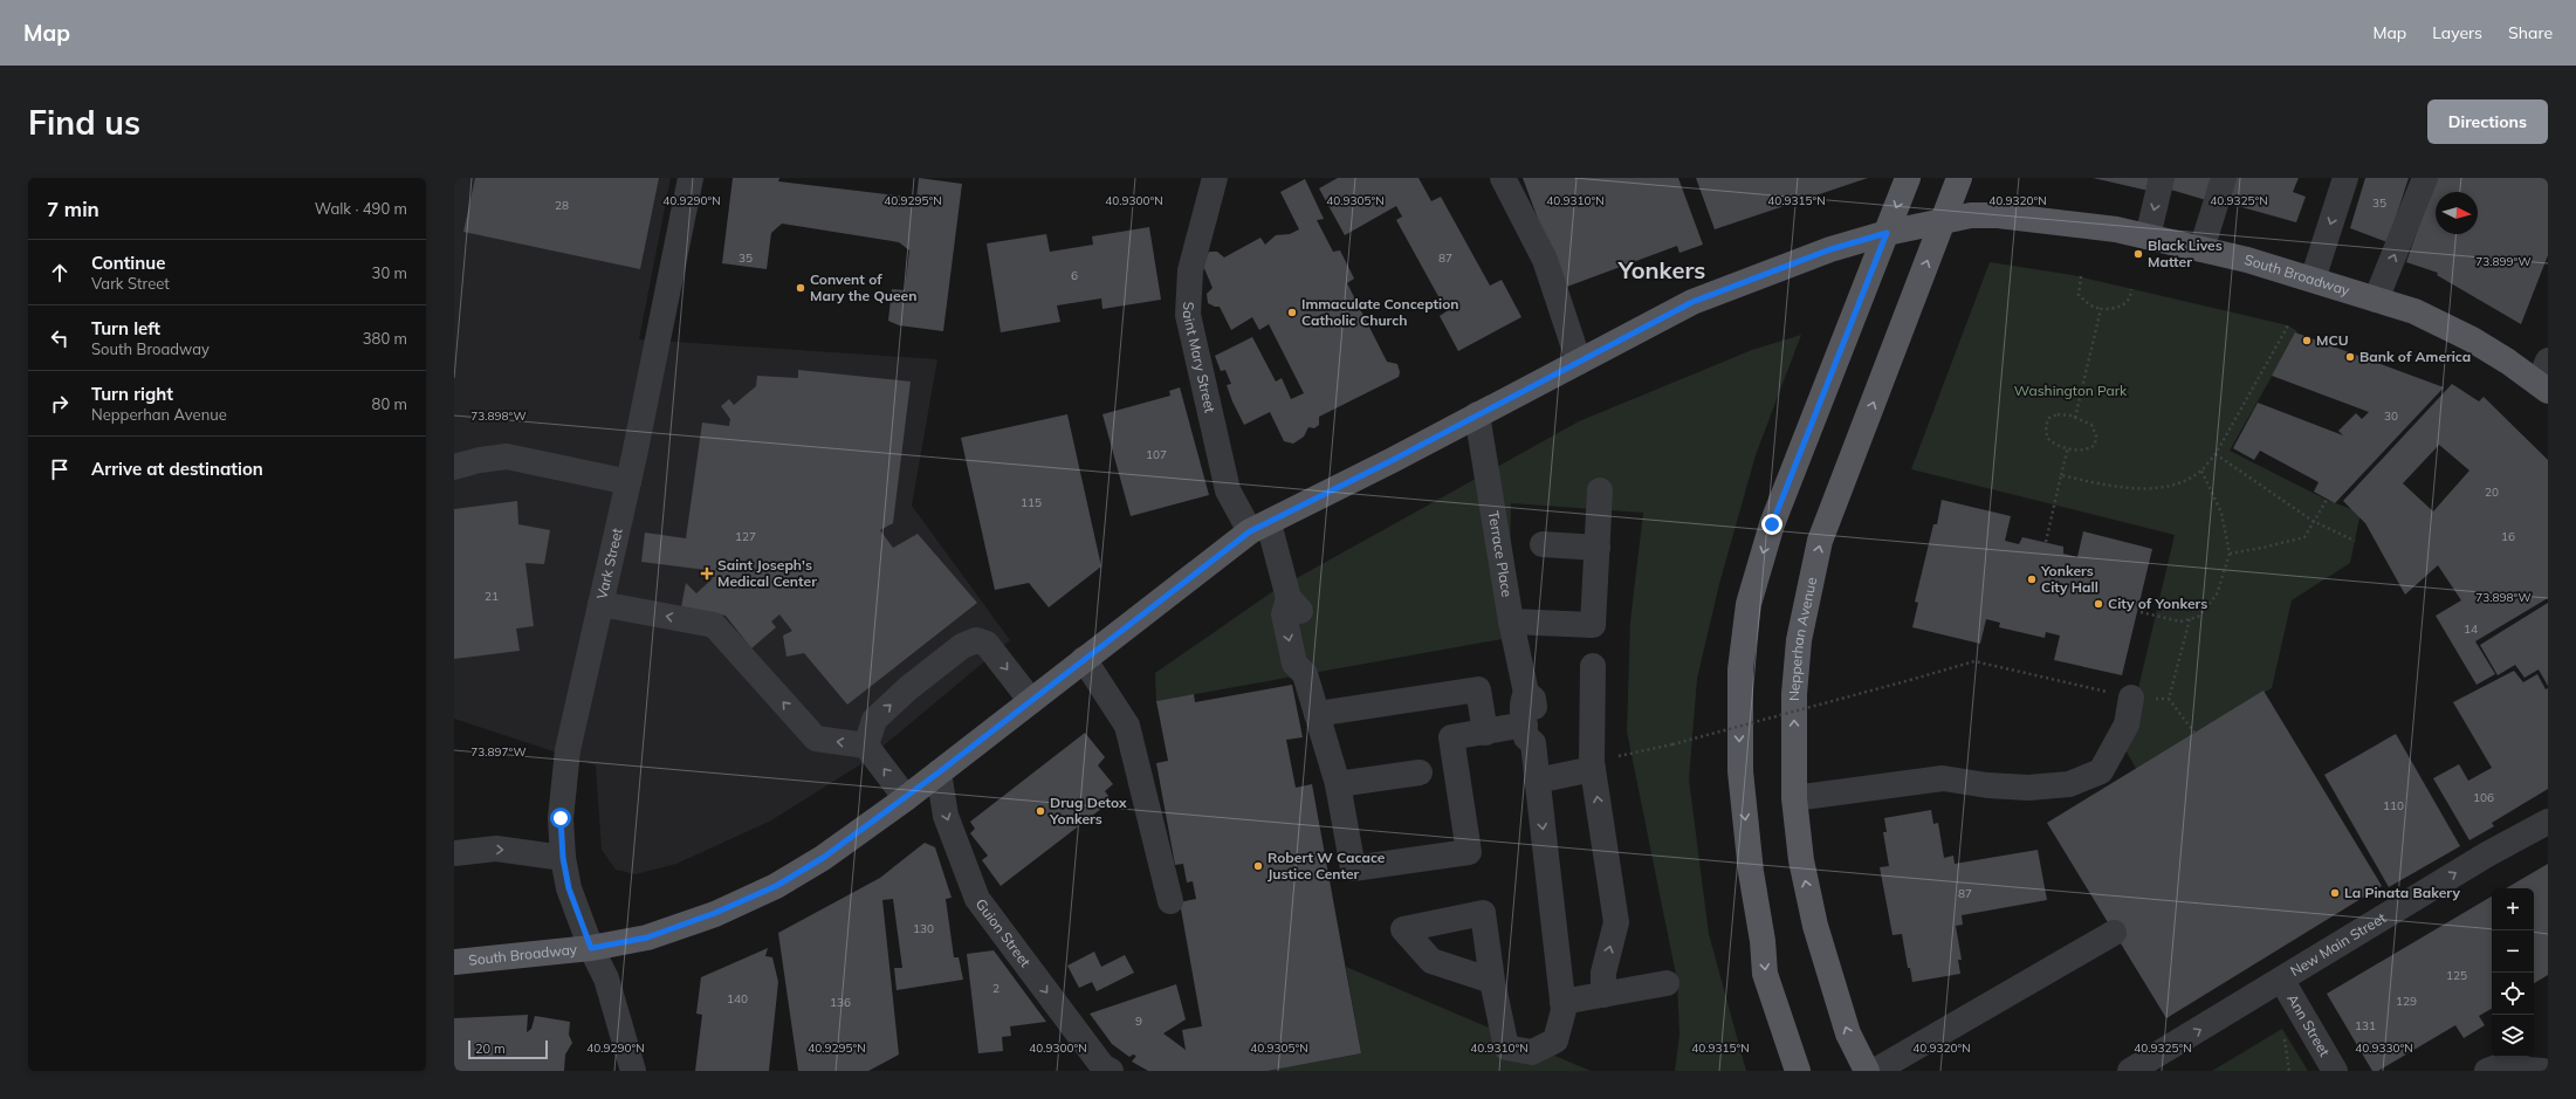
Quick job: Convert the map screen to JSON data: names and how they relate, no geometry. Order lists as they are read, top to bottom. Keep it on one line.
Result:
{"streets":{"main road":["South Broadway","Nepperhan Avenue"],"street":["Saint Mary Street","Terrace Place","Vark Street","Guion Street","New Main Street","Ann Street"]},"crossings":[["South Broadway","Saint Mary Street"],["South Broadway","Terrace Place"],["South Broadway","Vark Street"],["South Broadway","Nepperhan Avenue"],["South Broadway","Guion Street"],["New Main Street","Ann Street"]],"one_way":["New Main Street"],"districts":["Yonkers"],"parks":["Washington Park"],"places":{"other":["Black Lives Matter","Convent of Mary the Queen","Immaculate Conception Catholic Church","MCU","Bank of America","Yonkers City Hall","City of Yonkers","Drug Detox Yonkers","Robert W Cacace Justice Center","La Pinata Bakery"],"health":["Saint Joseph's Medical Center"]},"house_numbers":["35","28","35","87","6","30","107","20","115","127","16","21","14","106","110","87","130","125","2","140","129","136","9","131"],"scale_bar":"20 m","north":"right","page":{"header":"Map","nav":["Map","Layers","Share"],"buttons":"Directions","title":"Find us","heading":["7 min","Walk · 490 m"],"list":[["Continue","Vark Street","30 m"],["Turn left","South Broadway","380 m"],["Turn right","Nepperhan Avenue","80 m"],"Arrive at destination"],"map_buttons":["+","−"],"scale":"20 m"},"coordinates":["40.9290°N","40.9295°N","40.9300°N","40.9305°N","40.9310°N","40.9315°N","40.9320°N","40.9325°N","73.899°W","73.898°W","73.897°W","40.9330°N"]}
